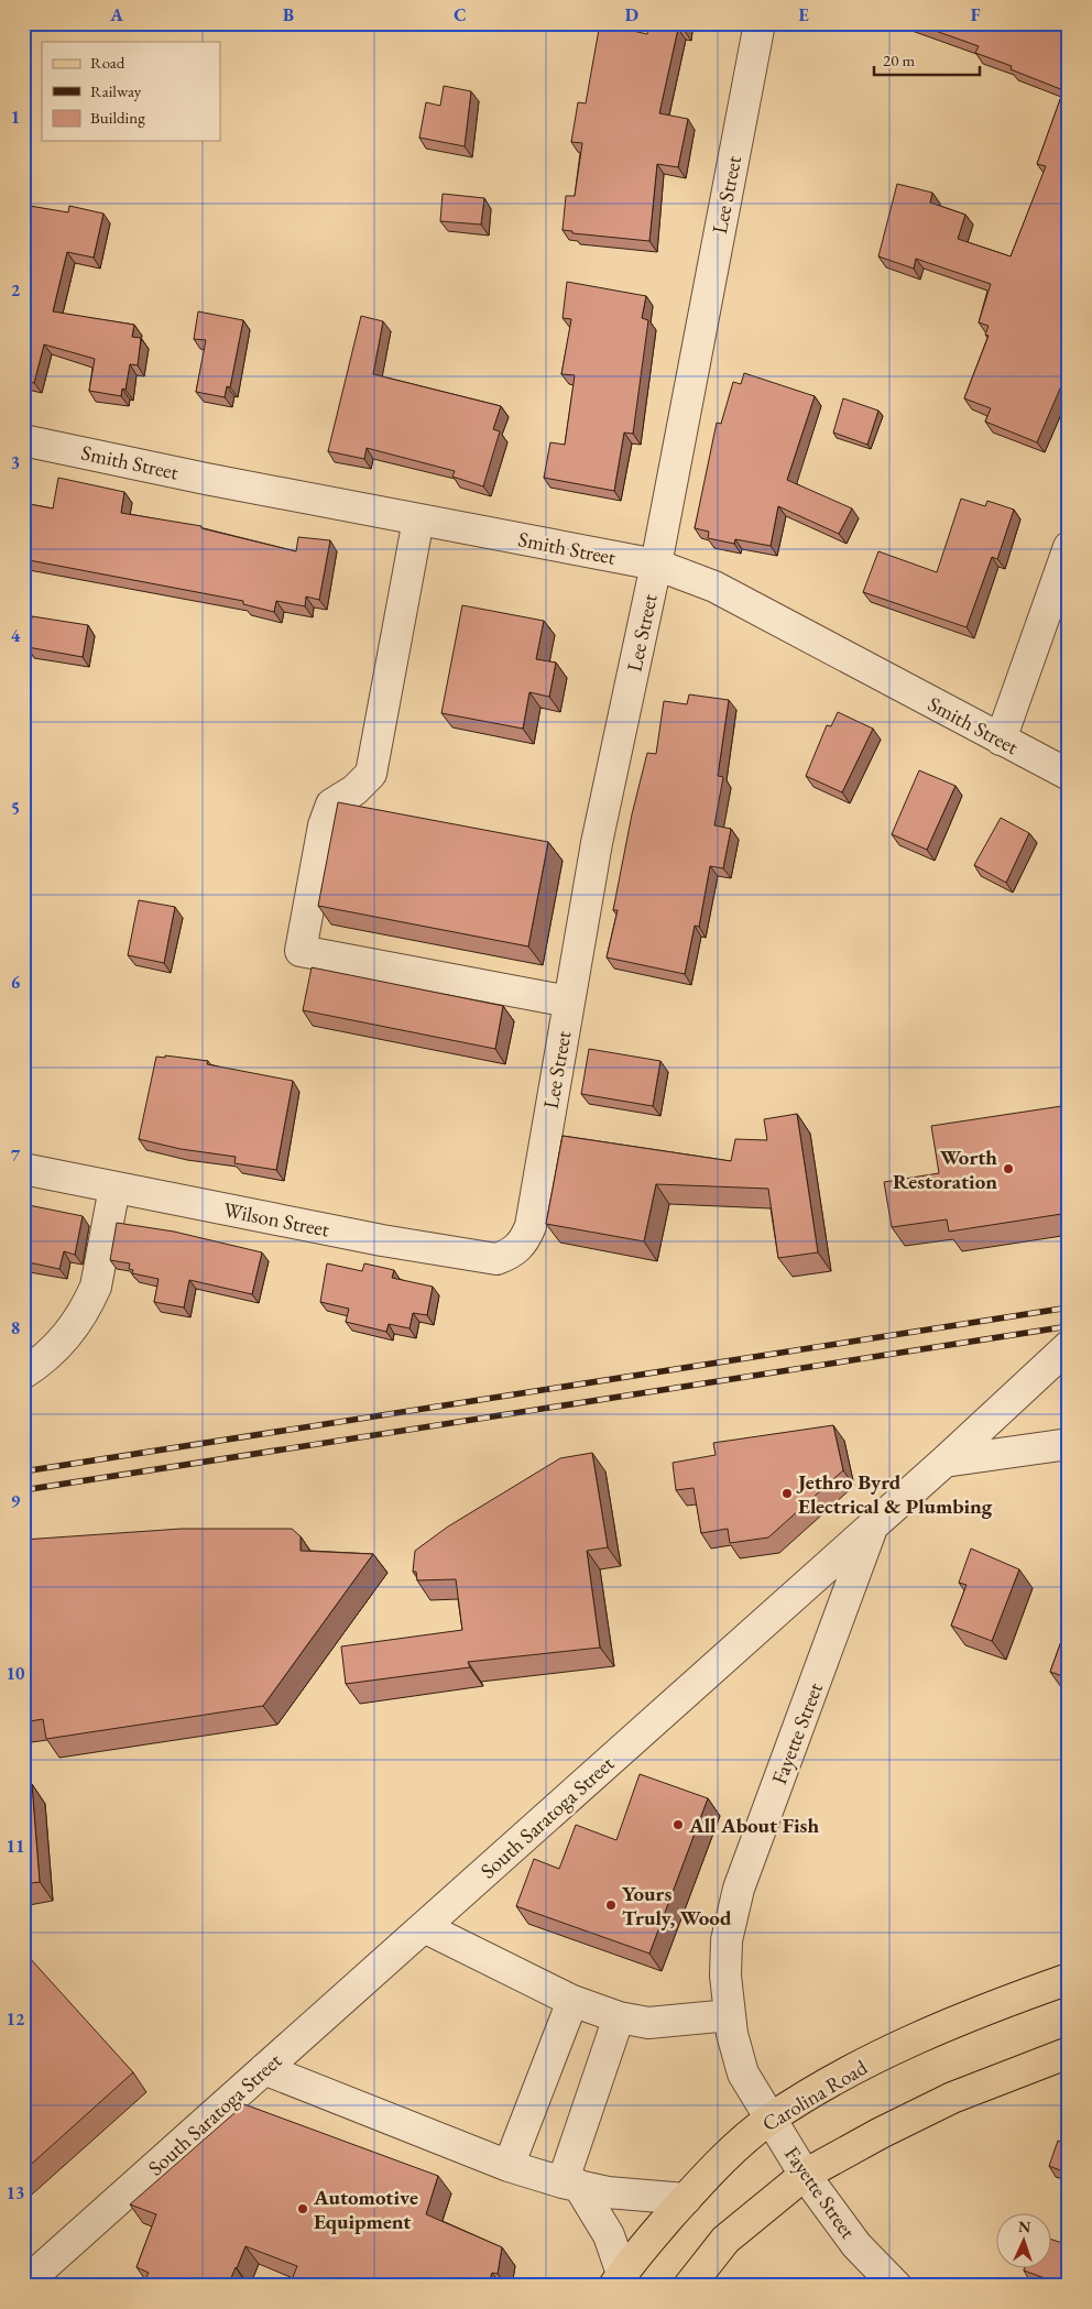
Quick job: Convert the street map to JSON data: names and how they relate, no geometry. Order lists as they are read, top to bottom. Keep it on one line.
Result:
{"streets":{"main road":["Carolina Road"],"street":["Lee Street","Smith Street","Wilson Street","Fayette Street","South Saratoga Street"]},"crossings":[["Lee Street","Smith Street"],["Lee Street","Wilson Street"],["Fayette Street","South Saratoga Street"],["Fayette Street","Carolina Road"]],"places":["Worth Restoration","Jethro Byrd Electrical & Plumbing","All About Fish","Yours Truly, Wood","Automotive Equipment"],"legend":["Road","Railway","Building"],"scale_bar":"20 m","north":"top","grid":{"columns":["A","B","C","D","E","F"],"rows":["1","2","3","4","5","6","7","8","9","10","11","12","13"]}}
